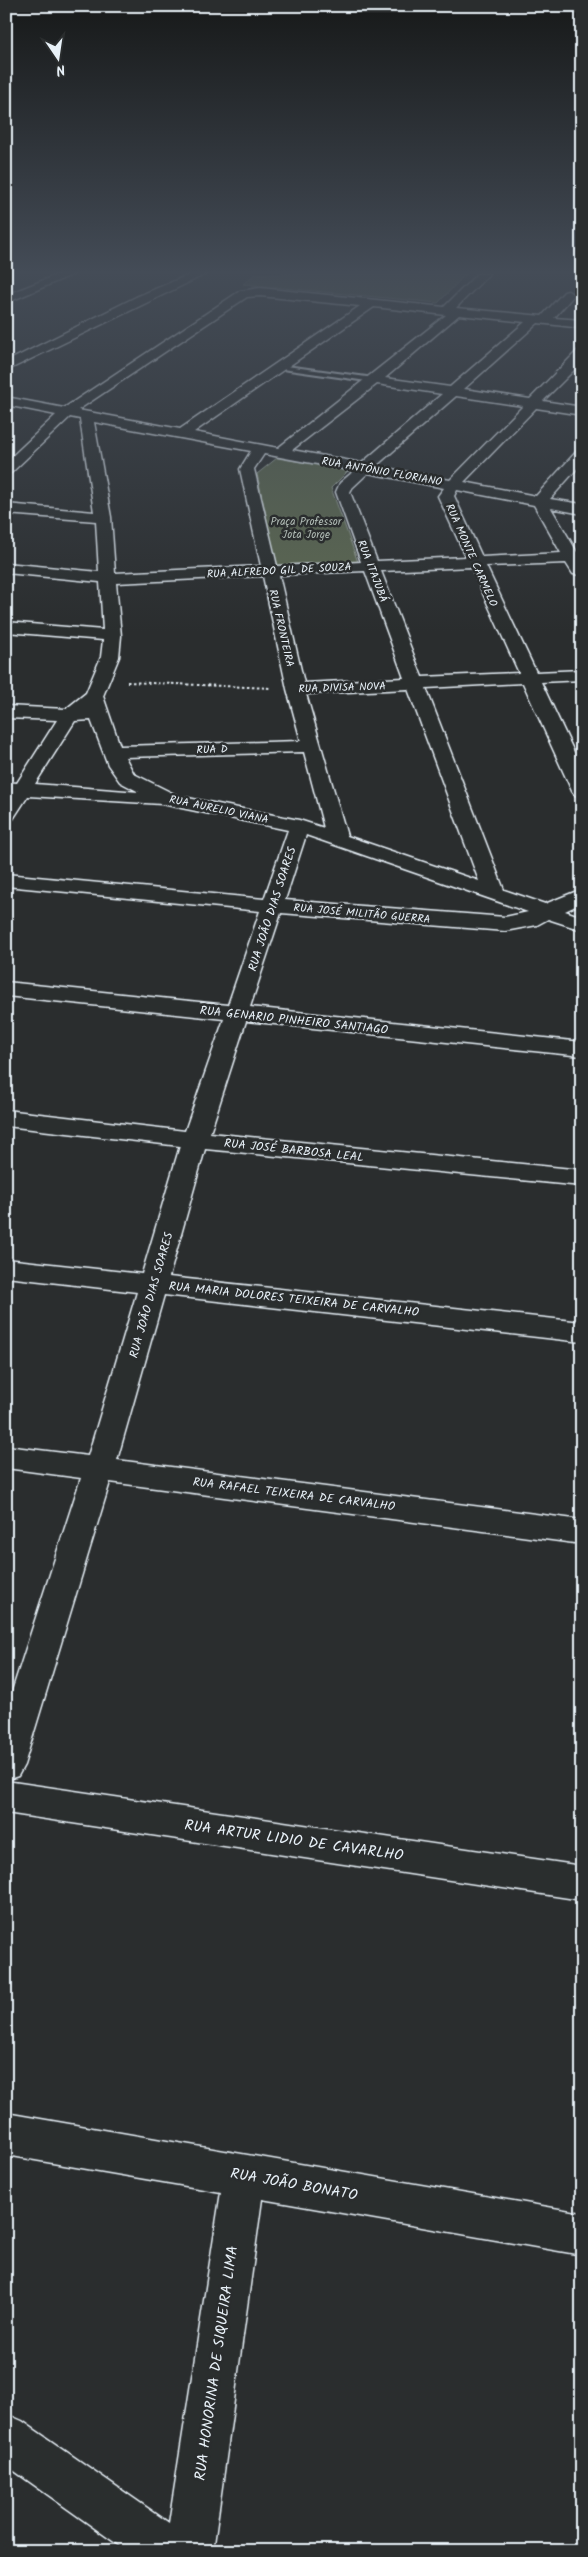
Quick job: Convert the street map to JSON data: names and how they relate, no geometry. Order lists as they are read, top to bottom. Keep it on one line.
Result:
{"streets":{"street":["RUA ANTÔNIO FLORIANO","RUA MONTE CARMELO","RUA ALFREDO GIL DE SOUZA","RUA ITAJUBÁ","RUA FRONTEIRA","RUA DIVISA NOVA","RUA D","RUA AURELIO VIANA","RUA JOÃO DIAS SOARES","RUA JOSÉ MILITÃO GUERRA","RUA GENARIO PINHEIRO SANTIAGO","RUA JOSÉ BARBOSA LEAL","RUA MARIA DOLORES TEIXEIRA DE CARVALHO","RUA RAFAEL TEIXEIRA DE CARVALHO","RUA ARTUR LIDIO DE CAVARLHO","RUA JOÃO BONATO","RUA HONORINA DE SIQUEIRA LIMA"]},"crossings":[["RUA ANTÔNIO FLORIANO","RUA MONTE CARMELO"],["RUA ANTÔNIO FLORIANO","RUA ITAJUBÁ"],["RUA ANTÔNIO FLORIANO","RUA FRONTEIRA"],["RUA MONTE CARMELO","RUA ALFREDO GIL DE SOUZA"],["RUA MONTE CARMELO","RUA DIVISA NOVA"],["RUA ALFREDO GIL DE SOUZA","RUA ITAJUBÁ"],["RUA ALFREDO GIL DE SOUZA","RUA FRONTEIRA"],["RUA ITAJUBÁ","RUA DIVISA NOVA"],["RUA ITAJUBÁ","RUA AURELIO VIANA"],["RUA FRONTEIRA","RUA DIVISA NOVA"],["RUA FRONTEIRA","RUA D"],["RUA FRONTEIRA","RUA AURELIO VIANA"],["RUA DIVISA NOVA","RUA AURELIO VIANA"],["RUA D","RUA AURELIO VIANA"],["RUA AURELIO VIANA","RUA JOÃO DIAS SOARES"],["RUA AURELIO VIANA","RUA JOSÉ MILITÃO GUERRA"],["RUA JOÃO DIAS SOARES","RUA JOSÉ MILITÃO GUERRA"],["RUA JOÃO DIAS SOARES","RUA GENARIO PINHEIRO SANTIAGO"],["RUA JOÃO DIAS SOARES","RUA JOSÉ BARBOSA LEAL"],["RUA JOÃO DIAS SOARES","RUA MARIA DOLORES TEIXEIRA DE CARVALHO"],["RUA JOÃO DIAS SOARES","RUA RAFAEL TEIXEIRA DE CARVALHO"],["RUA JOÃO BONATO","RUA HONORINA DE SIQUEIRA LIMA"]],"parks":["Praça Professor Jota Jorge"],"north":"bottom"}
